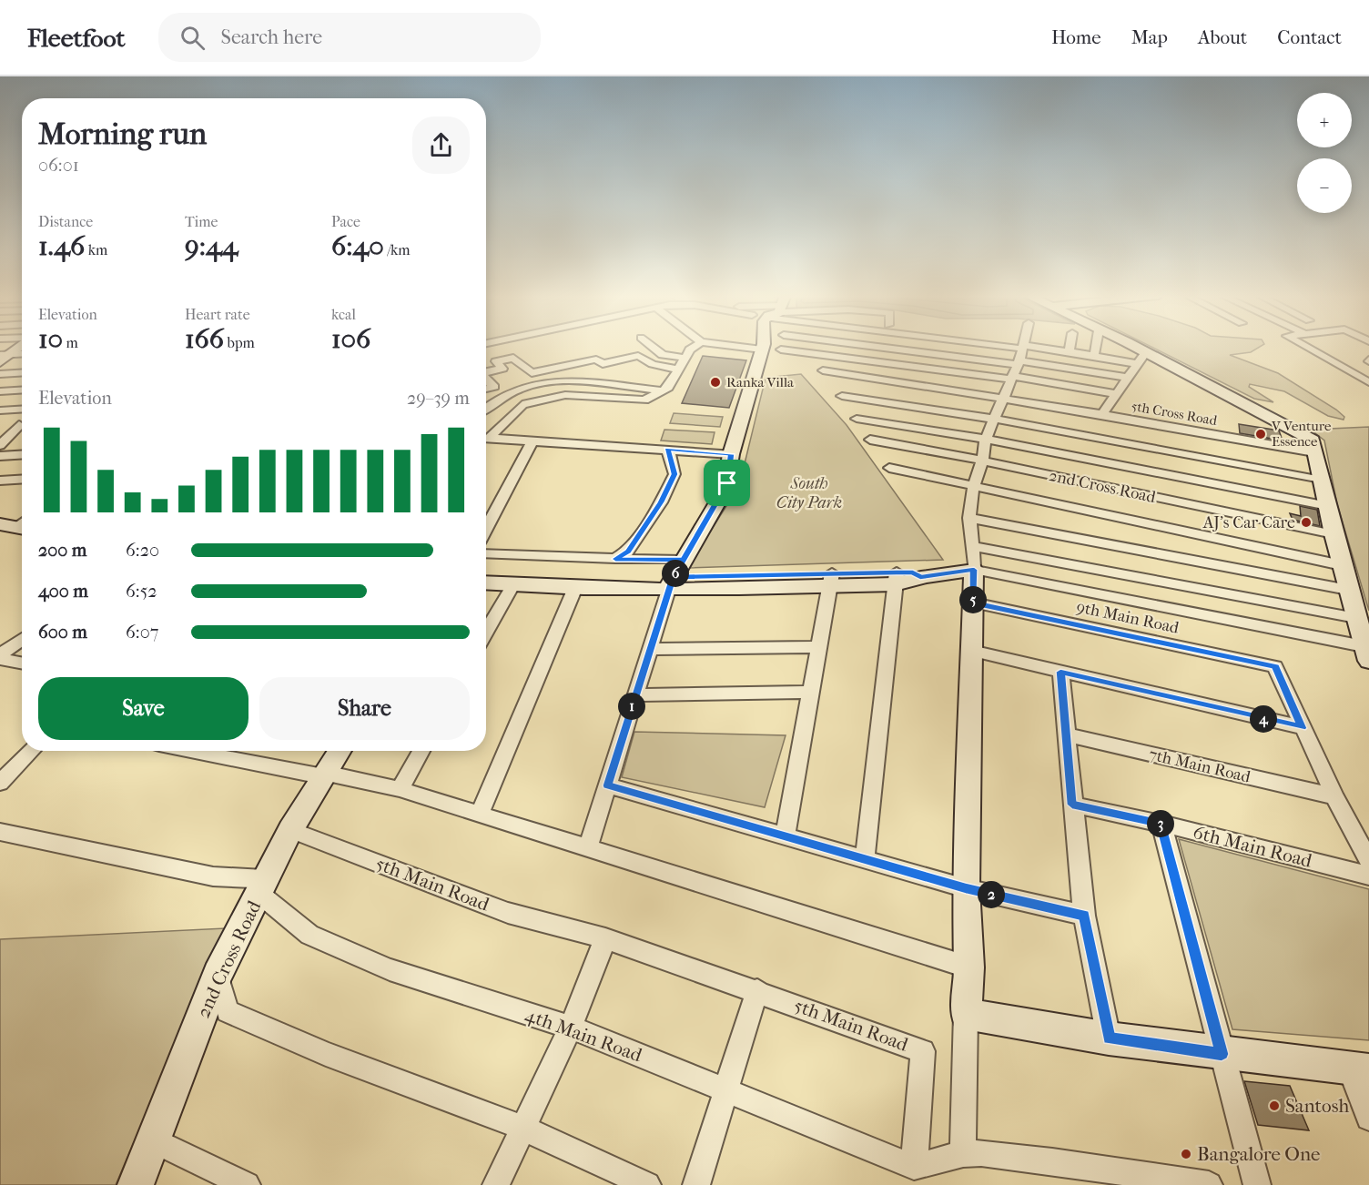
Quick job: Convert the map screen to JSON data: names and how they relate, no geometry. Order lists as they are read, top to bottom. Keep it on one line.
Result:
{"streets":{"street":["5th Cross Road","2nd Cross Road","9th Main Road","7th Main Road","6th Main Road","5th Main Road","4th Main Road"]},"crossings":[["2nd Cross Road","5th Main Road"],["2nd Cross Road","4th Main Road"],["5th Main Road","4th Main Road"]],"parks":["South City Park"],"places":["Ranka Villa","V Venture Essence","AJ's Car Care","Santosh","Bangalore One"],"page":{"header":"Fleetfoot","search":"Search here","nav":["Home","Map","About","Contact"],"map_buttons":["+","−"],"heading":["Morning run","06:01"],"stats":[["Distance","1.46 km"],["Time","9:44"],["Pace","6:40 /km"],["Elevation","10 m"],["Heart rate","166 bpm"],["kcal","106"]],"chart":["Elevation","29–39 m"],"list":[{"name":"200 m","note":"6:20"},{"name":"400 m","note":"6:52"},{"name":"600 m","note":"6:07"}],"pins":["6","5","1","4","3","2"],"buttons":["Save","Share"]}}
